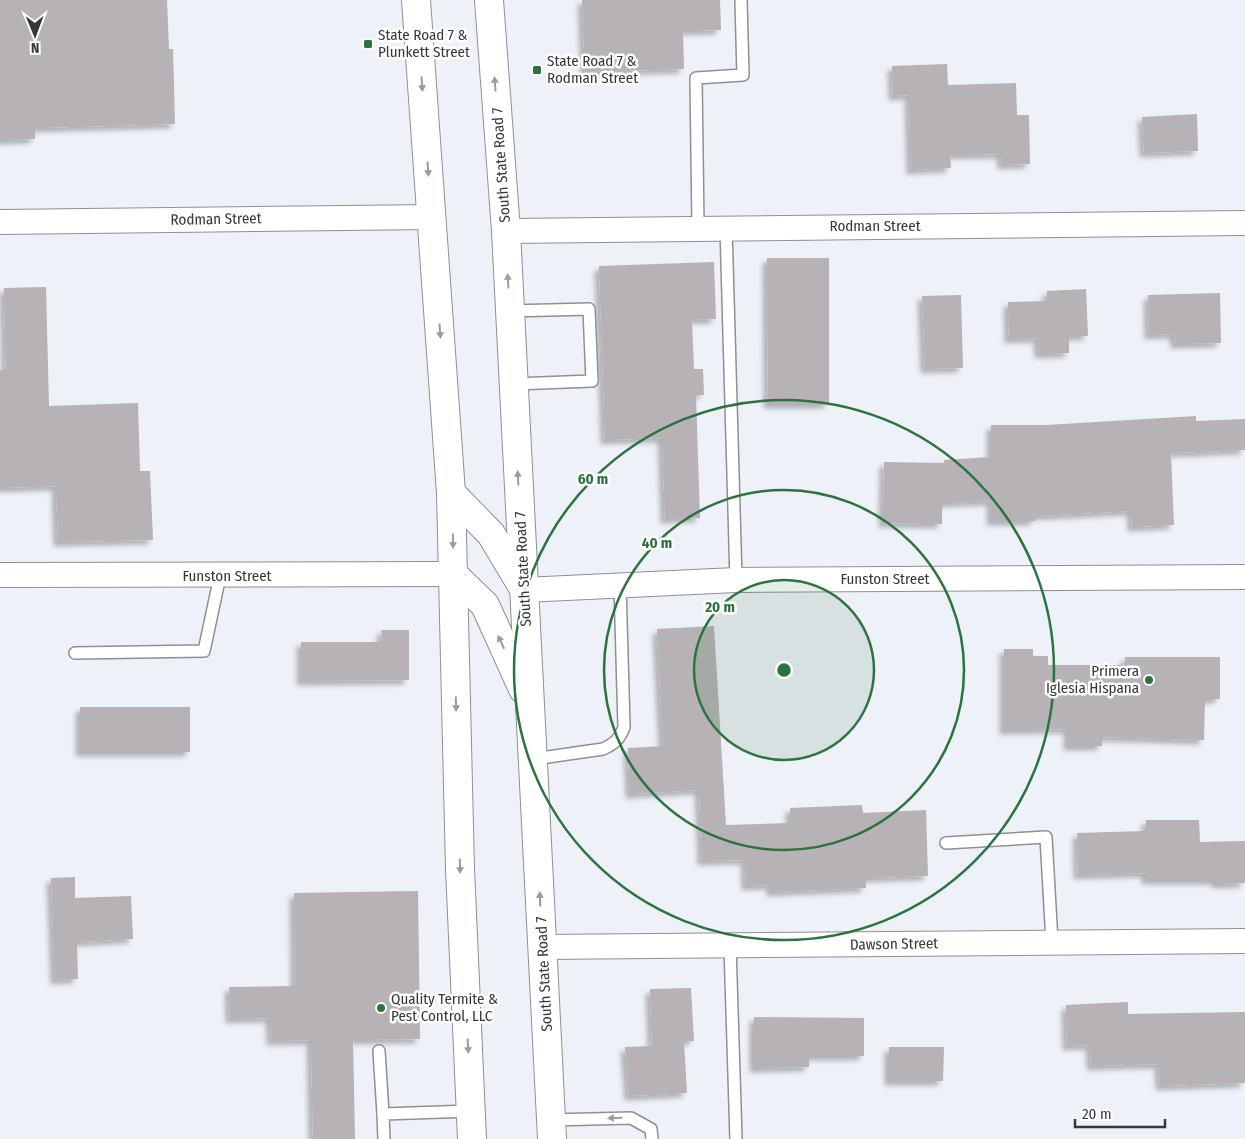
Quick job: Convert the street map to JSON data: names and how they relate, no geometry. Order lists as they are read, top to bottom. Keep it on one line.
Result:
{"streets":{"main road":["South State Road 7"],"street":["Rodman Street","Funston Street","Dawson Street"]},"crossings":[["South State Road 7","Rodman Street"],["South State Road 7","Funston Street"],["South State Road 7","Dawson Street"]],"places":{"transit":["State Road 7 & Plunkett Street","State Road 7 & Rodman Street"],"other":["Primera Iglesia Hispana","Quality Termite & Pest Control, LLC"]},"scale_bar":"20 m","north":"bottom","rings":["60 m","40 m","20 m"]}
